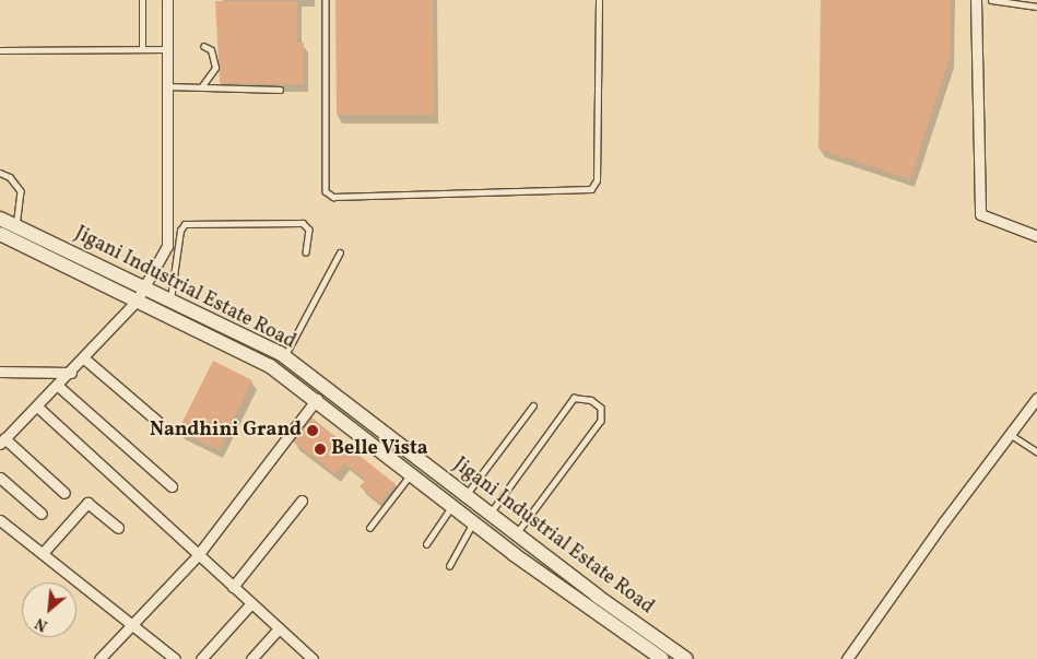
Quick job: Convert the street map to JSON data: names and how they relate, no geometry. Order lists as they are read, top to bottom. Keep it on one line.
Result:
{"streets":{"main road":["Jigani Industrial Estate Road"]},"places":["Nandhini Grand","Belle Vista"],"north":"bottom left"}
